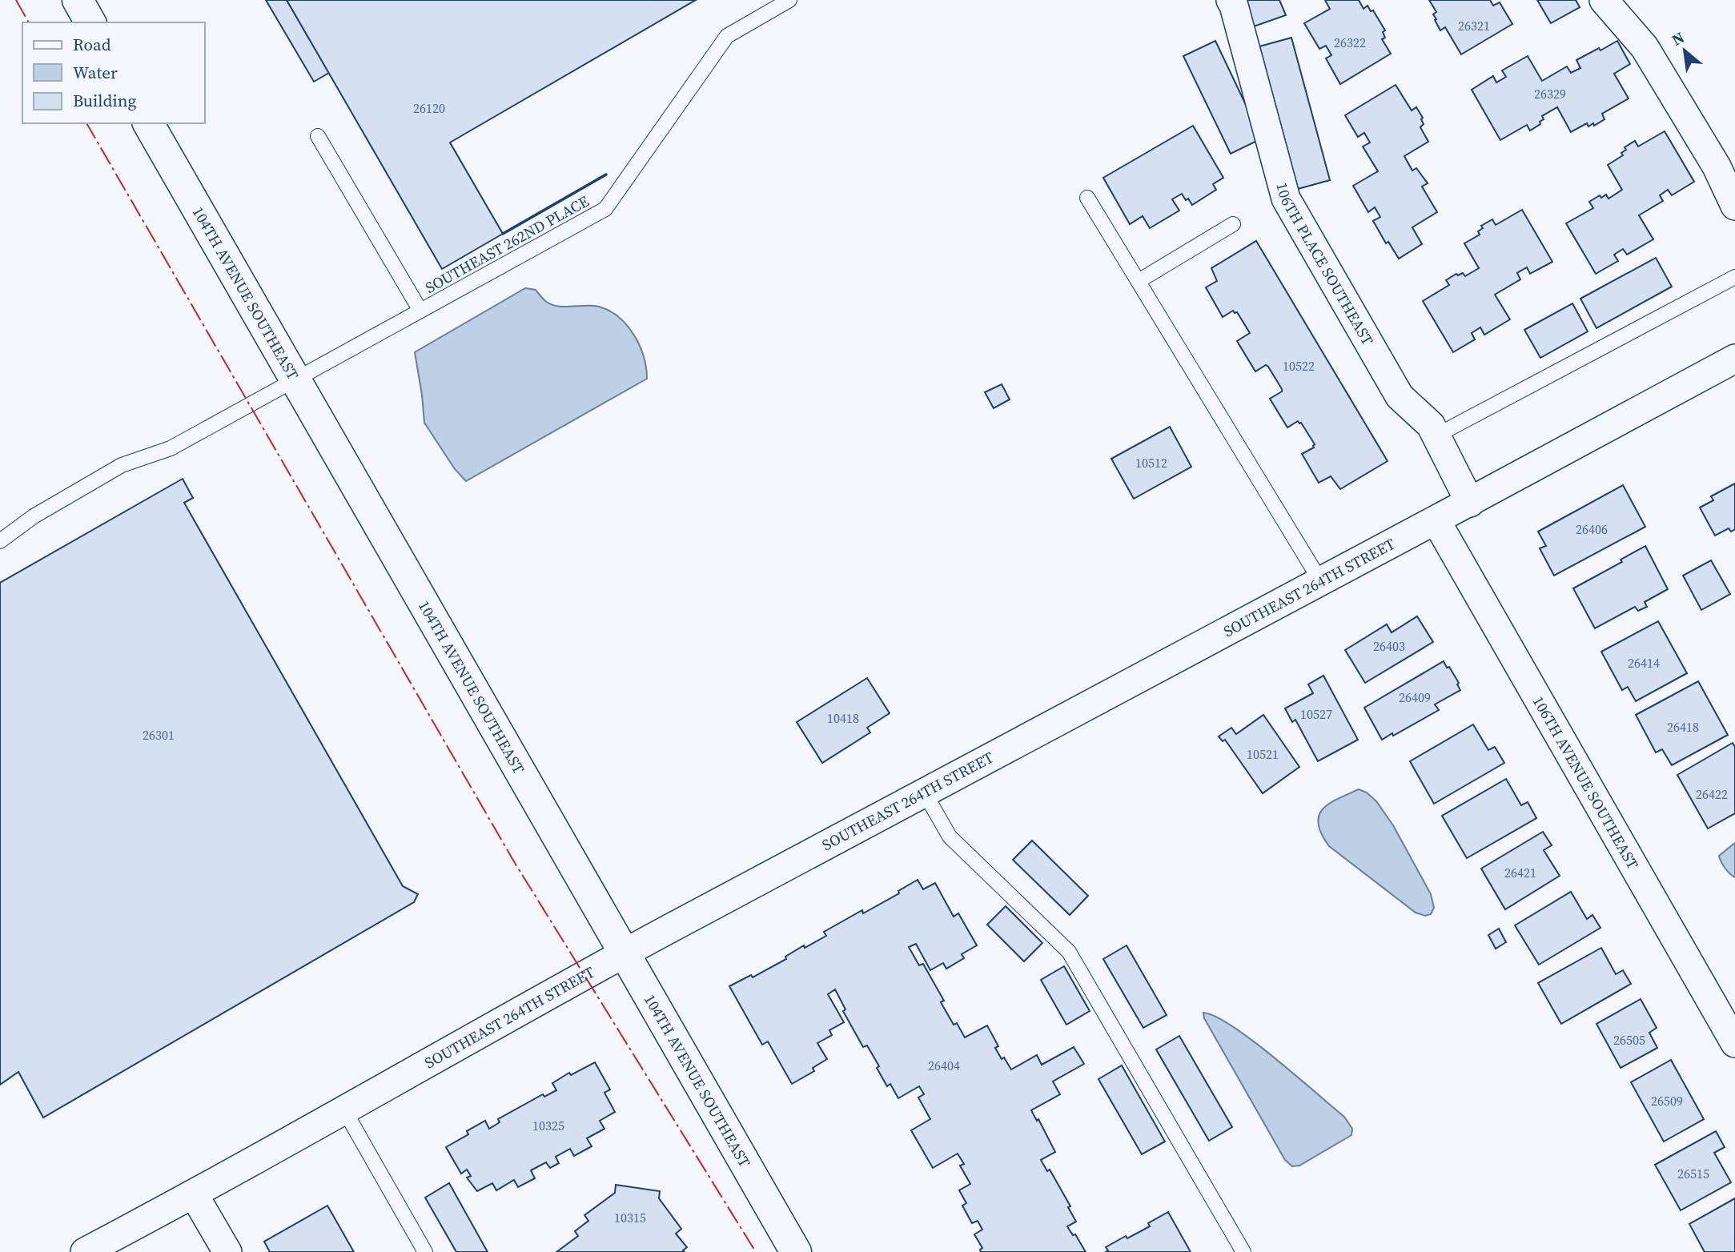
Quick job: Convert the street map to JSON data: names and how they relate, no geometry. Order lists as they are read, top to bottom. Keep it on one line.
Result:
{"streets":{"street":["106TH PLACE SOUTHEAST","104TH AVENUE SOUTHEAST","SOUTHEAST 264TH STREET","106TH AVENUE SOUTHEAST"],"lane":["SOUTHEAST 262ND PLACE"]},"crossings":[["SOUTHEAST 262ND PLACE","104TH AVENUE SOUTHEAST"],["106TH PLACE SOUTHEAST","SOUTHEAST 264TH STREET"],["104TH AVENUE SOUTHEAST","SOUTHEAST 264TH STREET"],["SOUTHEAST 264TH STREET","106TH AVENUE SOUTHEAST"]],"house_numbers":["26321","26322","26329","26120","10522","10512","26406","26403","26414","26409","10527","10418","26418","26301","10521","26422","26421","26505","26404","26509","10325","26515","10315"],"legend":["Road","Water","Building"],"north":"top left"}
